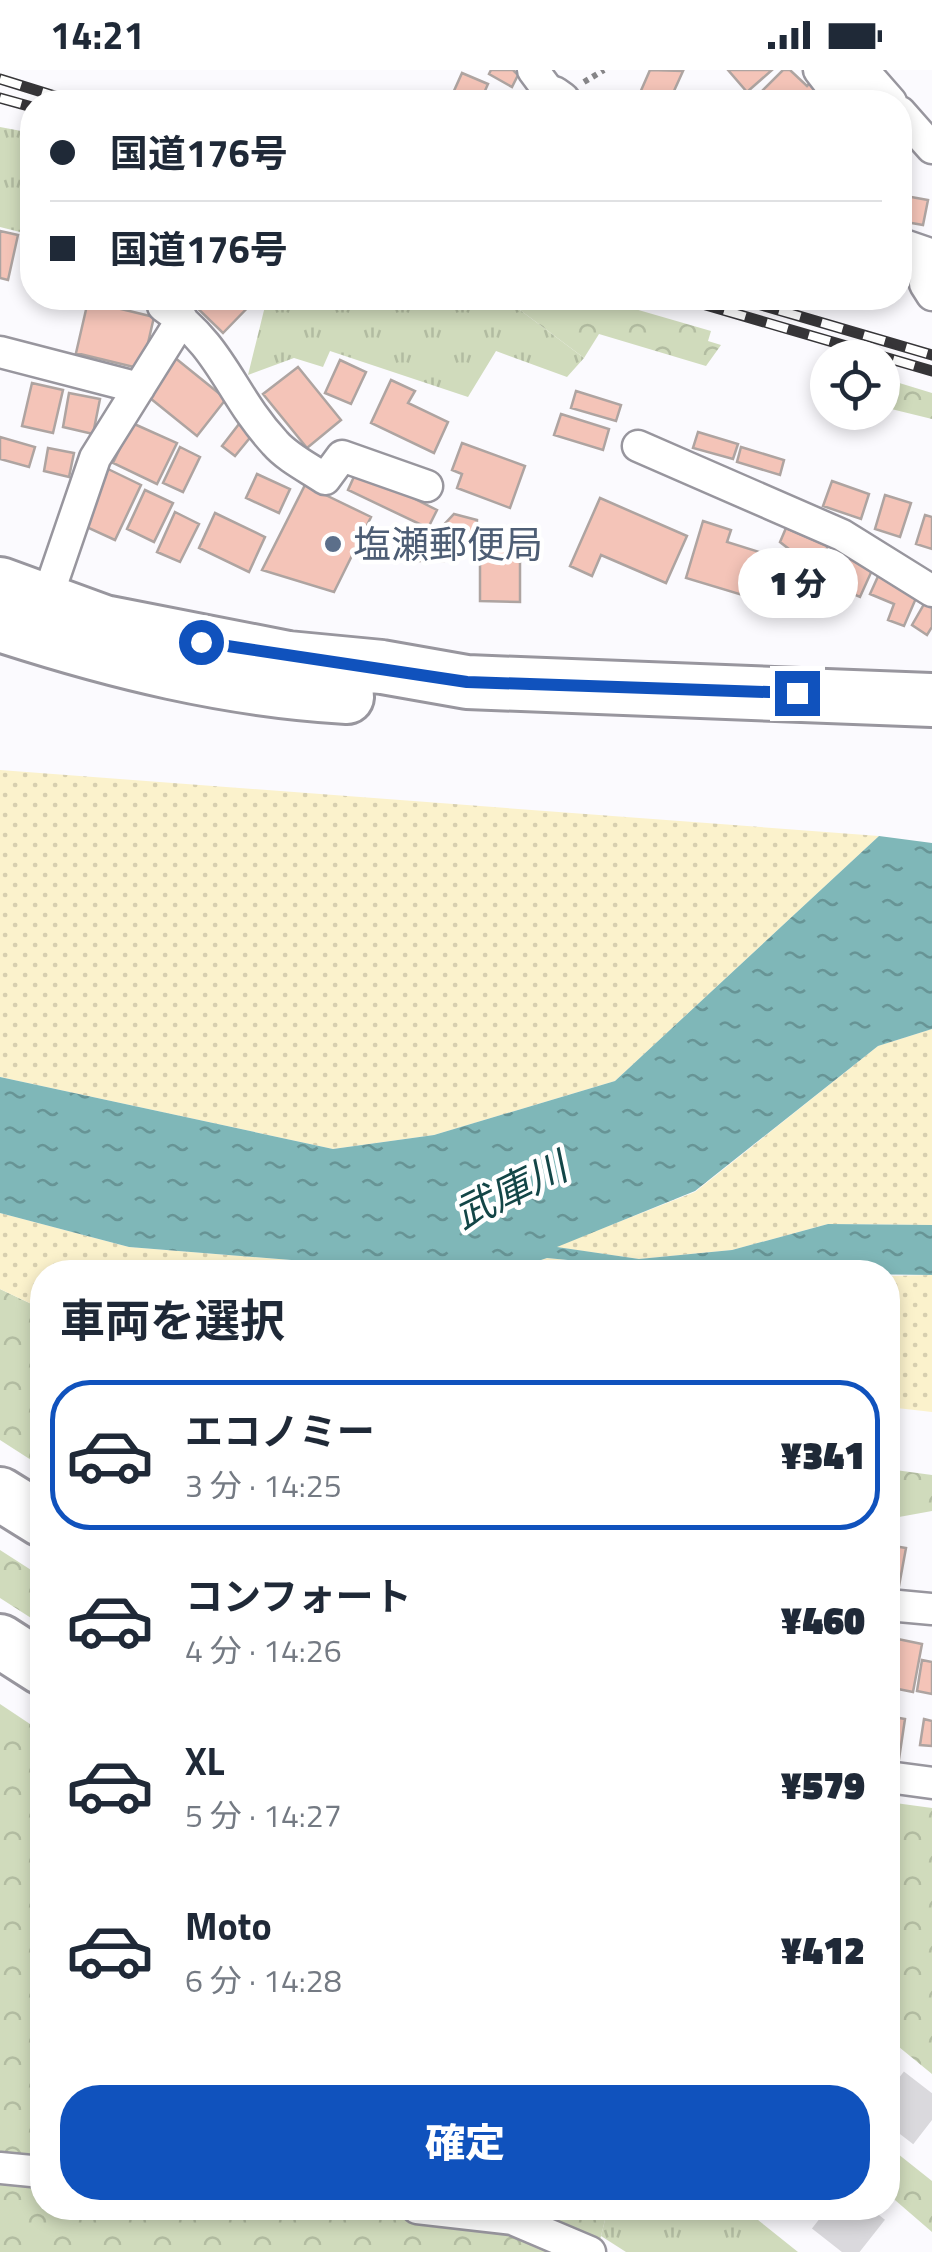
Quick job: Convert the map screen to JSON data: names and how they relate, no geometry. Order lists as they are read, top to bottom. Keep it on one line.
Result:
{"water":["武庫川"],"places":["塩瀬郵便局"],"page":{"status":"14:21","banner":["国道176号","国道176号"],"bubble":"1 分","heading":"車両を選択","list":[{"name":"エコノミー","note":"3 分 · 14:25","value":"¥341"},{"name":"コンフォート","note":"4 分 · 14:26","value":"¥460"},{"name":"XL","note":"5 分 · 14:27","value":"¥579"},{"name":"Moto","note":"6 分 · 14:28","value":"¥412"}],"buttons":"確定"}}
